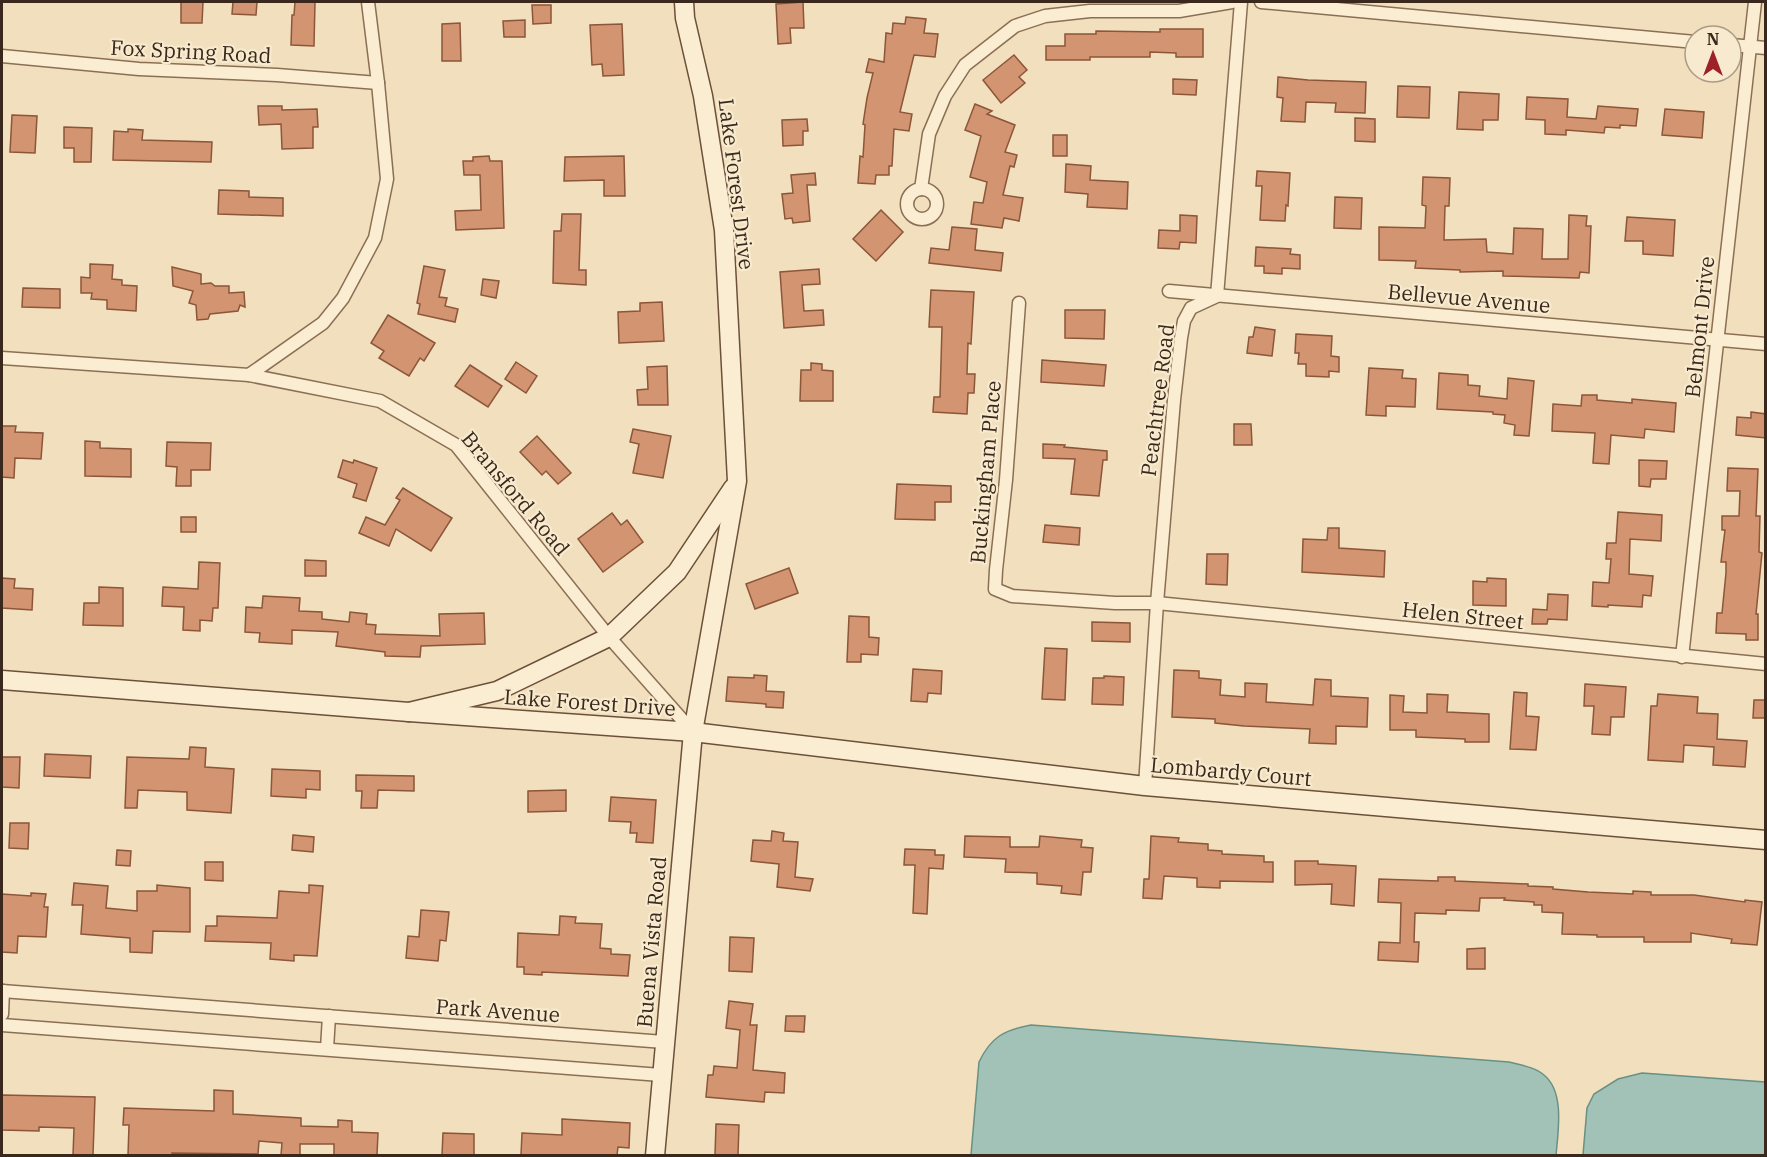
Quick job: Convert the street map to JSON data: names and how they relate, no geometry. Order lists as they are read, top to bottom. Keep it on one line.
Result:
{"streets":{"street":["Fox Spring Road","Lake Forest Drive","Bellevue Avenue","Belmont Drive","Peachtree Road","Buckingham Place","Bransford Road","Helen Street","Lombardy Court","Buena Vista Road","Park Avenue"]},"crossings":[["Lake Forest Drive","Bransford Road"],["Lake Forest Drive","Lombardy Court"],["Lake Forest Drive","Buena Vista Road"],["Bellevue Avenue","Belmont Drive"],["Bellevue Avenue","Peachtree Road"],["Belmont Drive","Helen Street"],["Peachtree Road","Buckingham Place"],["Peachtree Road","Helen Street"],["Peachtree Road","Lombardy Court"],["Buckingham Place","Helen Street"],["Bransford Road","Lombardy Court"],["Bransford Road","Buena Vista Road"],["Lombardy Court","Buena Vista Road"],["Buena Vista Road","Park Avenue"]],"north":"top"}
